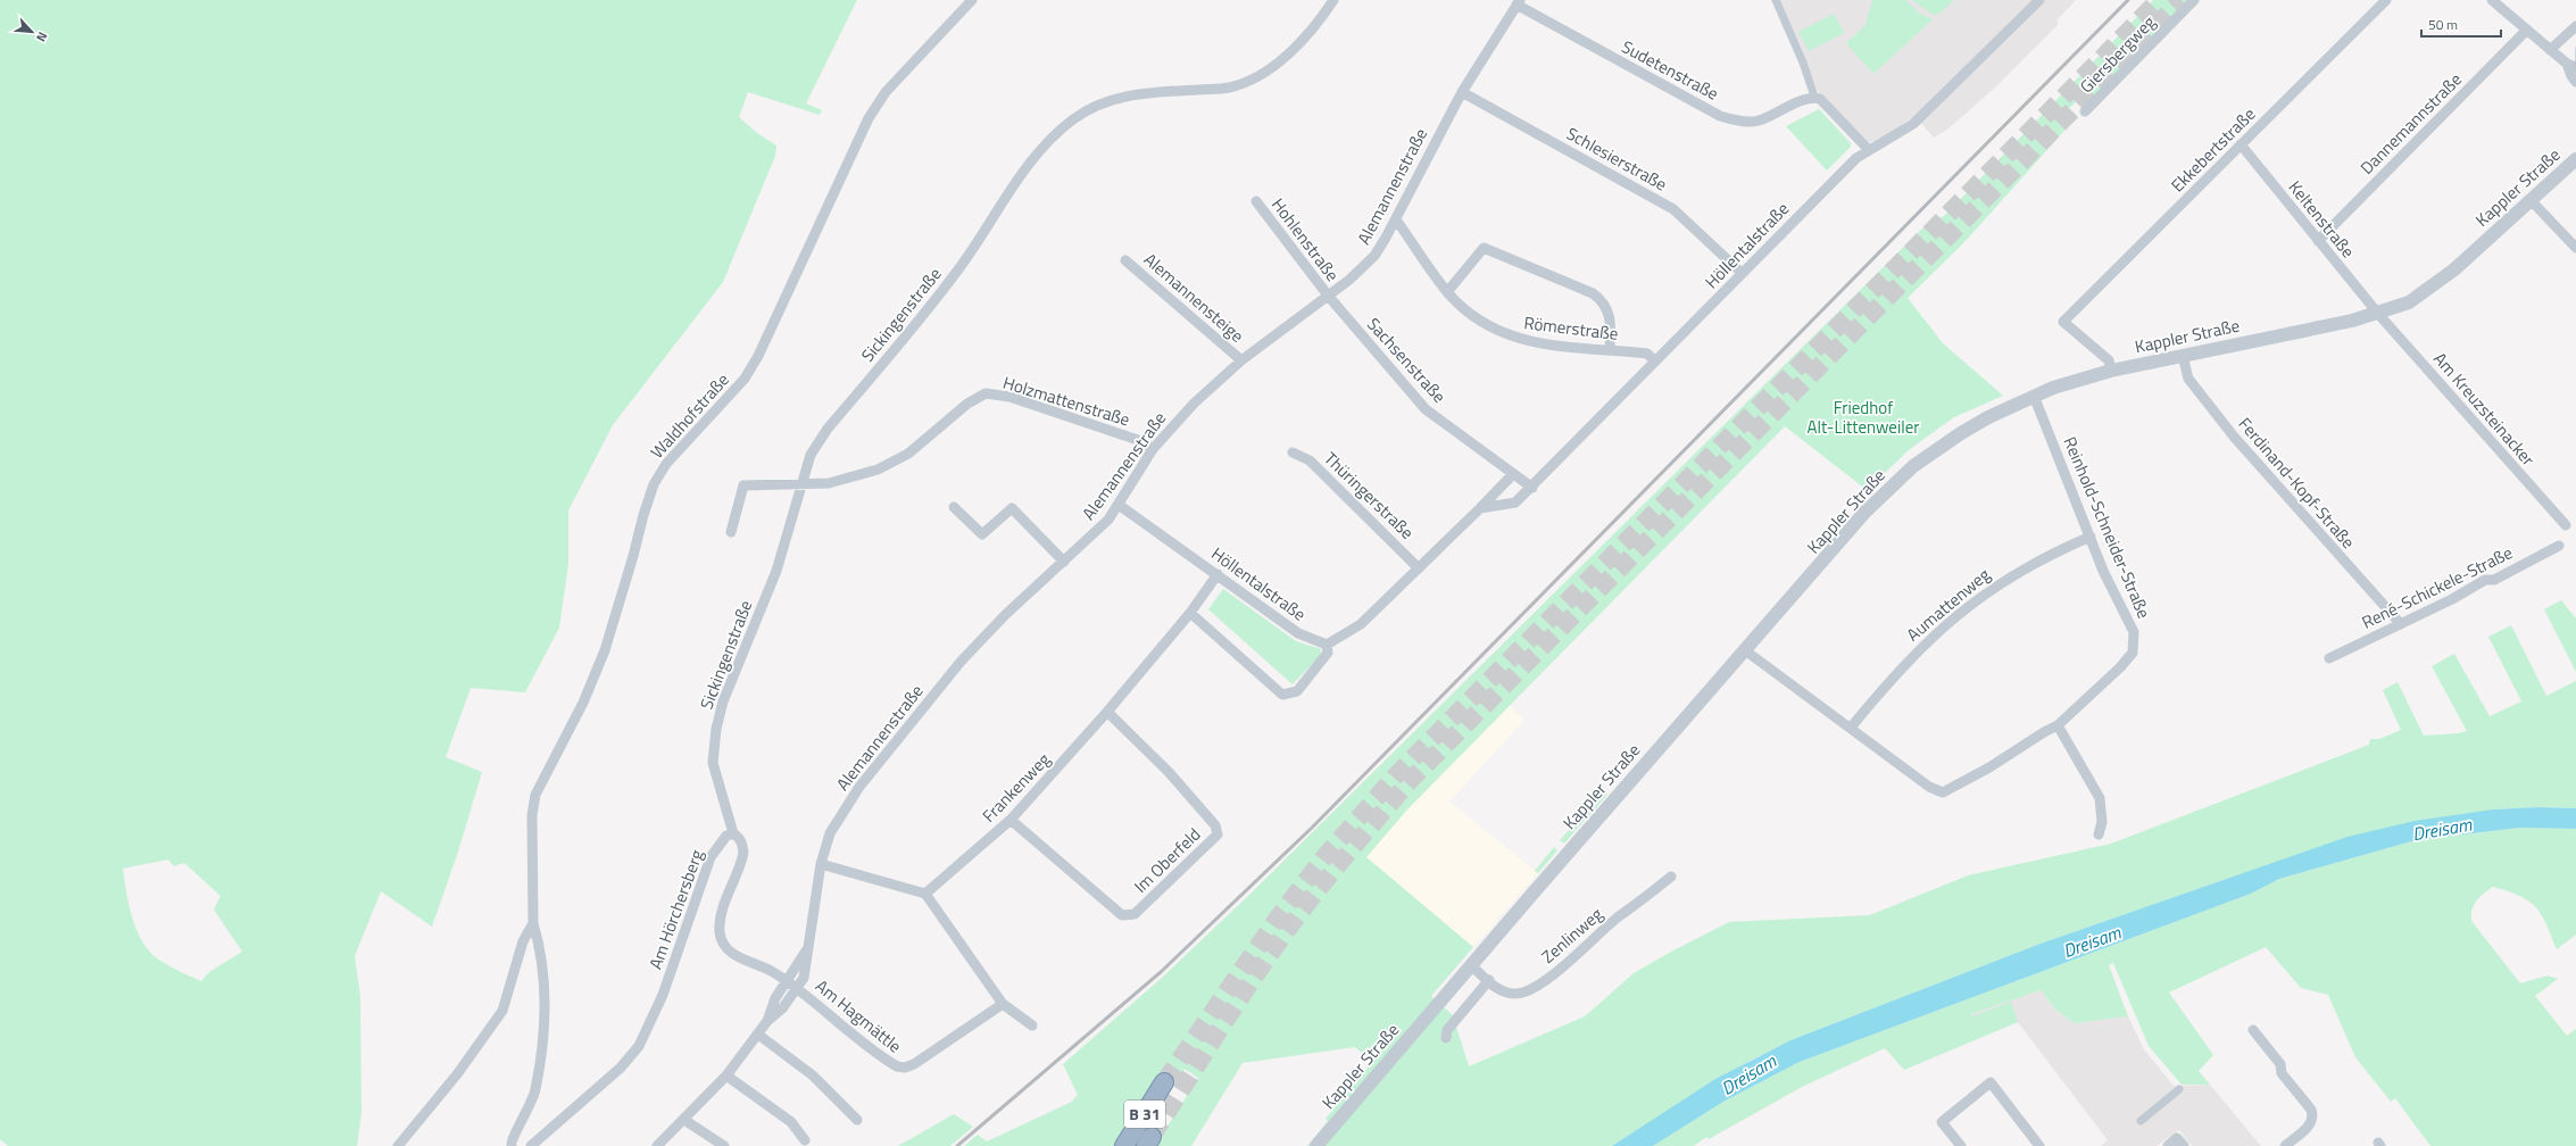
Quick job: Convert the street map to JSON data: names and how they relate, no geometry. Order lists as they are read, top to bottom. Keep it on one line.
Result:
{"streets":{"highway":["B 31"],"street":["Giersbergweg","Sudetenstraße","Dannemannstraße","Ekkebertstraße","Schlesierstraße","Alemannenstraße","Kappler Straße","Keltenstraße","Hohlenstraße","Höllentalstraße","Alemannensteige","Sickingenstraße","Römerstraße","Sachsenstraße","Holzmattenstraße","Am Kreuzsteinacker","Waldhofstraße","Ferdinand-Kopf-Straße","Thüringerstraße","Reinhold-Schneider-Straße","René-Schickele-Straße","Aumattenweg","Frankenweg","Im Oberfeld","Am Hörchersberg","Zenlinweg","Am Hagmättle"]},"crossings":[["Sudetenstraße","Alemannenstraße"],["Dannemannstraße","Keltenstraße"],["Ekkebertstraße","Kappler Straße"],["Ekkebertstraße","Keltenstraße"],["Schlesierstraße","Alemannenstraße"],["Schlesierstraße","Höllentalstraße"],["Alemannenstraße","Hohlenstraße"],["Alemannenstraße","Höllentalstraße"],["Alemannenstraße","Alemannensteige"],["Alemannenstraße","Römerstraße"],["Alemannenstraße","Sachsenstraße"],["Alemannenstraße","Holzmattenstraße"],["Alemannenstraße","Am Hagmättle"],["Kappler Straße","Keltenstraße"],["Kappler Straße","Am Kreuzsteinacker"],["Kappler Straße","Ferdinand-Kopf-Straße"],["Kappler Straße","Reinhold-Schneider-Straße"],["Kappler Straße","Zenlinweg"],["Keltenstraße","Am Kreuzsteinacker"],["Hohlenstraße","Sachsenstraße"],["Höllentalstraße","Römerstraße"],["Höllentalstraße","Sachsenstraße"],["Höllentalstraße","Frankenweg"],["Sickingenstraße","Holzmattenstraße"],["Sickingenstraße","Am Hörchersberg"],["Ferdinand-Kopf-Straße","René-Schickele-Straße"],["Reinhold-Schneider-Straße","Aumattenweg"],["Frankenweg","Im Oberfeld"]],"water":["Dreisam"],"parks":["Friedhof Alt-Littenweiler"],"scale_bar":"50 m","north":"bottom right"}
